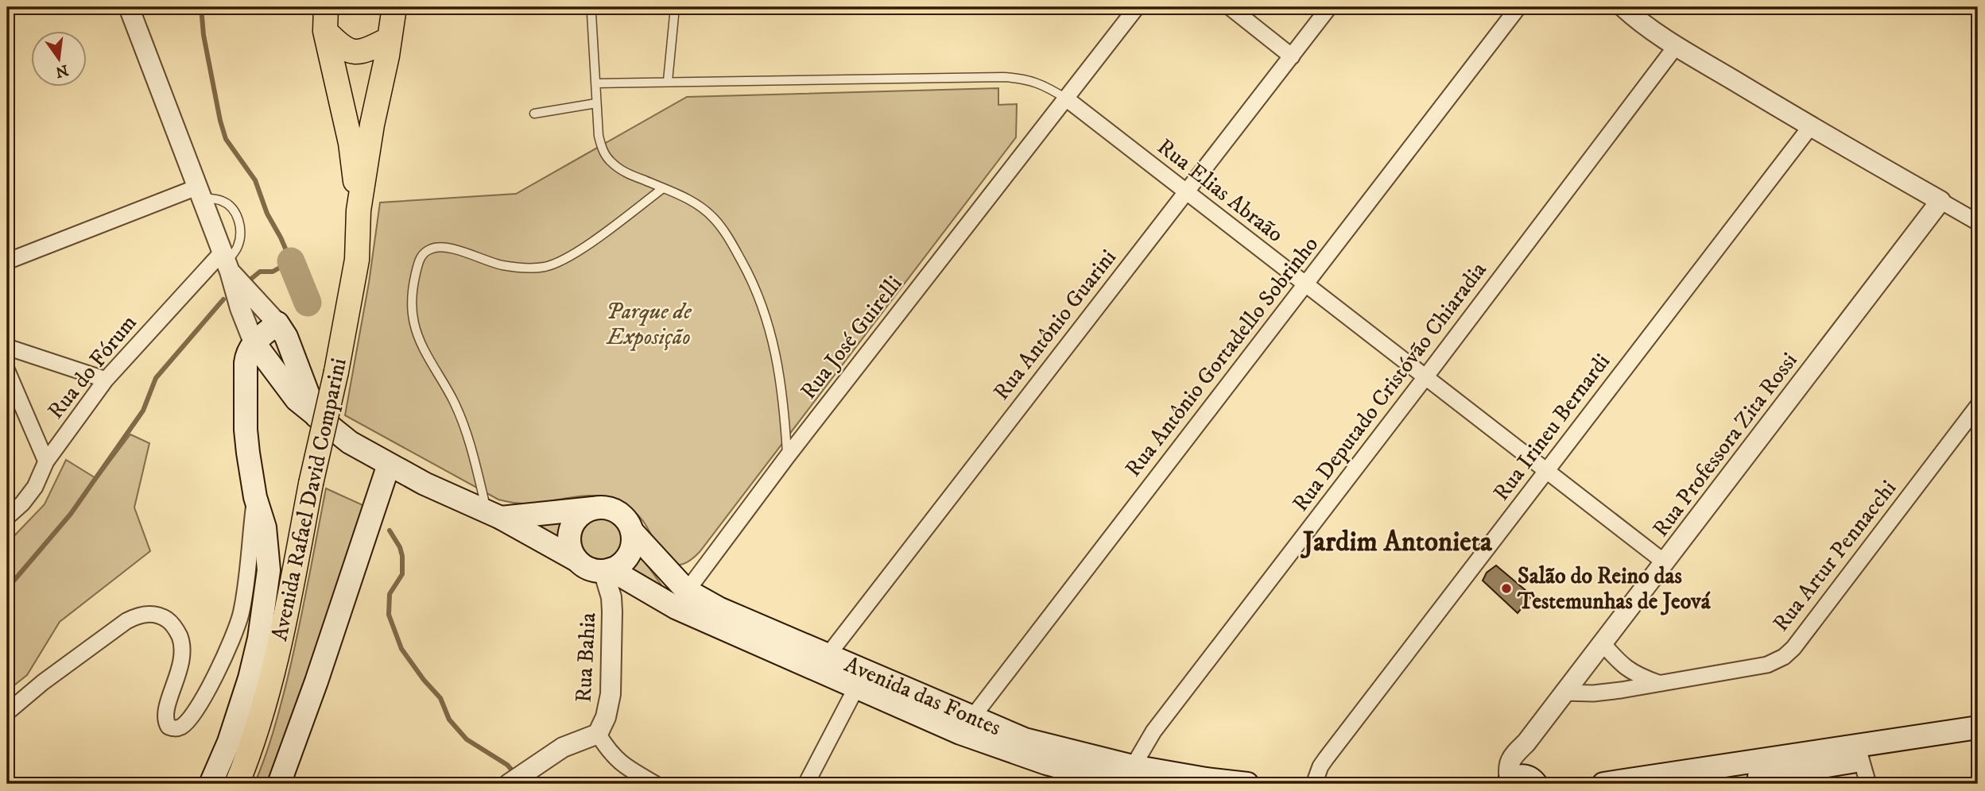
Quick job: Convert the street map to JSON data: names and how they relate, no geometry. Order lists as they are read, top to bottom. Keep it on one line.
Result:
{"streets":{"main road":["Avenida Rafael David Comparini","Avenida das Fontes"],"street":["Rua Elias Abraão","Rua Antônio Guarini","Rua José Guirelli","Rua Antônio Gortadello Sobrinho","Rua do Fórum","Rua Deputado Cristóvão Chiaradia","Rua Irineu Bernardi","Rua Professora Zita Rossi","Rua Artur Pennacchi","Rua Bahia"]},"crossings":[["Rua Elias Abraão","Rua Antônio Guarini"],["Rua Elias Abraão","Rua José Guirelli"],["Rua Elias Abraão","Rua Antônio Gortadello Sobrinho"],["Rua Elias Abraão","Rua Deputado Cristóvão Chiaradia"],["Rua Elias Abraão","Rua Irineu Bernardi"],["Rua Elias Abraão","Rua Professora Zita Rossi"],["Rua Antônio Guarini","Avenida das Fontes"],["Rua José Guirelli","Avenida das Fontes"],["Rua Antônio Gortadello Sobrinho","Avenida das Fontes"],["Rua Deputado Cristóvão Chiaradia","Avenida das Fontes"],["Rua Professora Zita Rossi","Rua Artur Pennacchi"],["Rua Bahia","Avenida das Fontes"]],"districts":["Jardim Antonieta"],"parks":["Parque de Exposição"],"places":["Salão do Reino das Testemunhas de Jeová"],"north":"bottom"}
